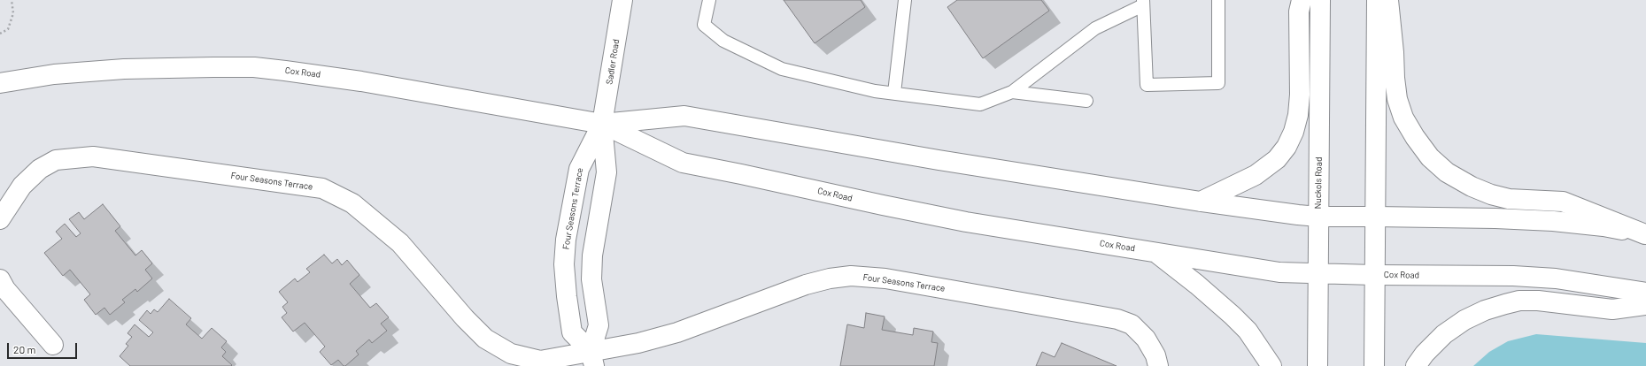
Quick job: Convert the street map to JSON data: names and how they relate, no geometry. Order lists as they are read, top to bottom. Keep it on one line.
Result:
{"streets":{"main road":["Sadler Road","Cox Road","Four Seasons Terrace","Nuckols Road"]},"crossings":[["Sadler Road","Cox Road"],["Sadler Road","Four Seasons Terrace"],["Cox Road","Four Seasons Terrace"],["Cox Road","Nuckols Road"]],"scale_bar":"20 m"}
